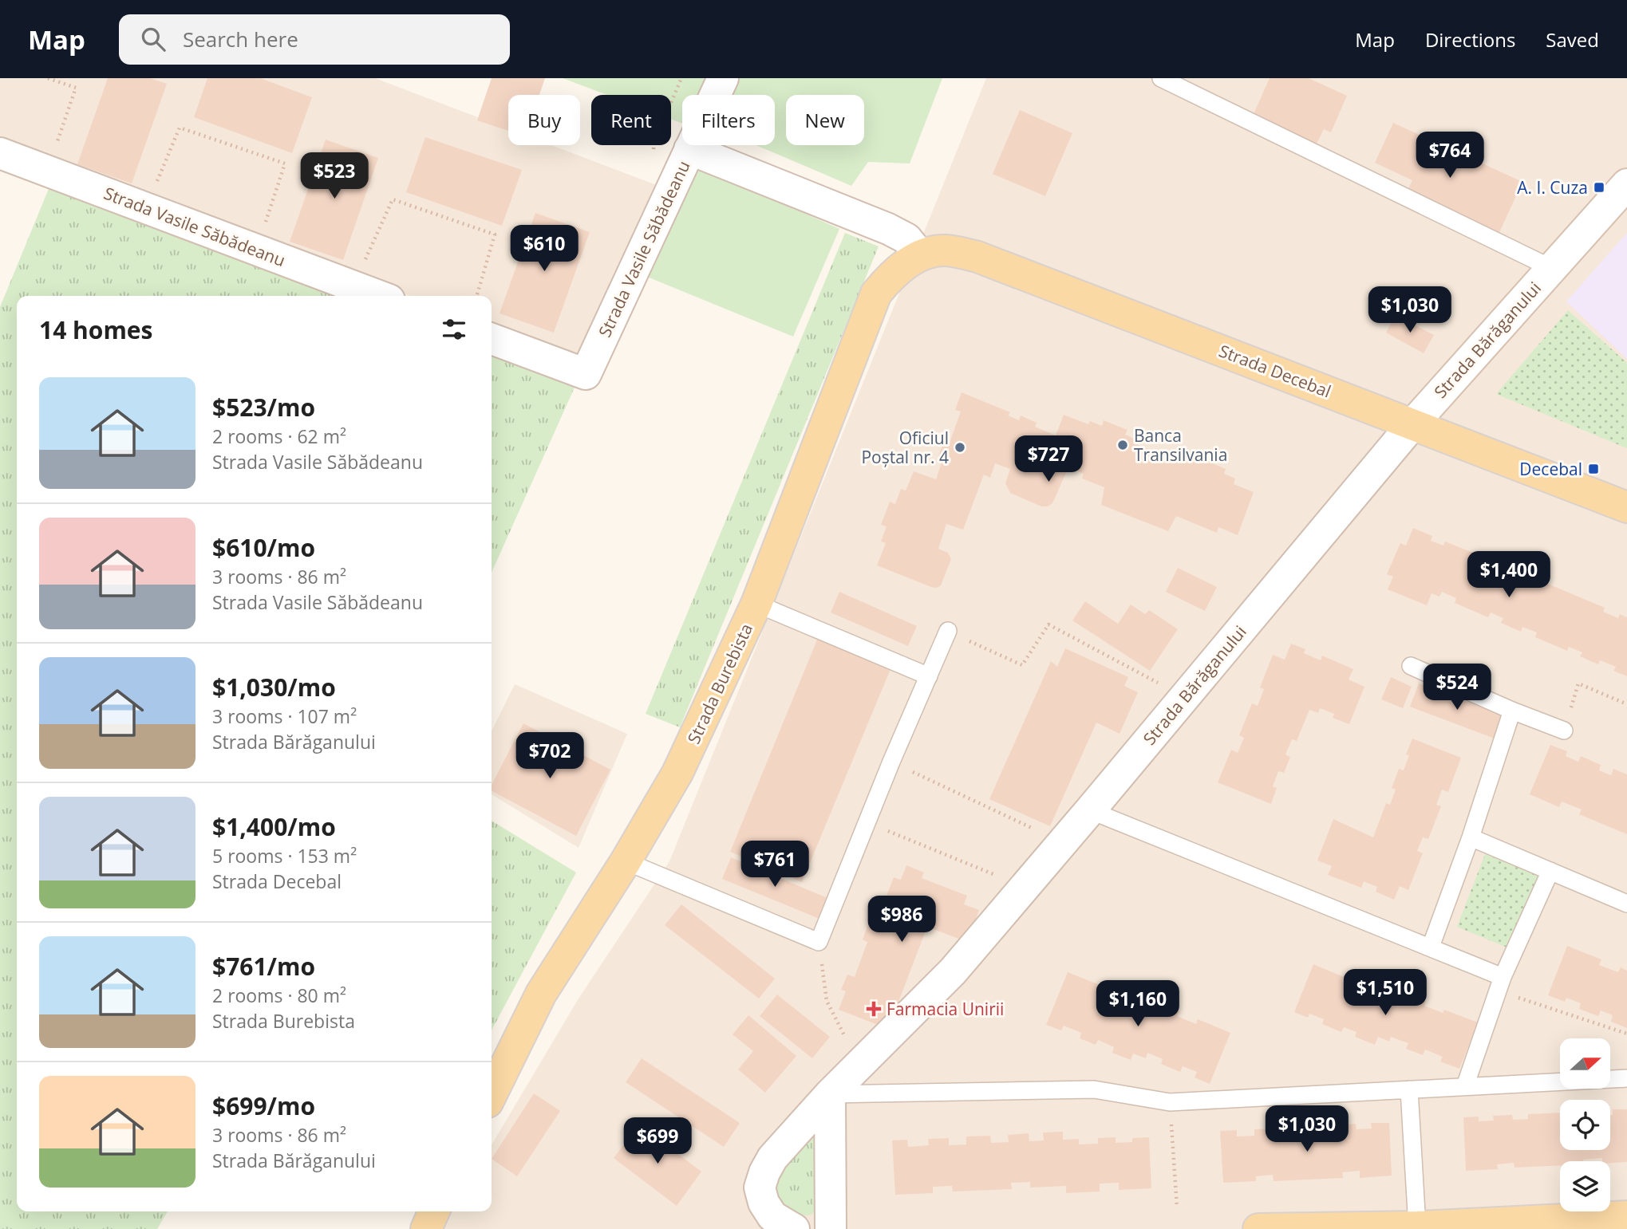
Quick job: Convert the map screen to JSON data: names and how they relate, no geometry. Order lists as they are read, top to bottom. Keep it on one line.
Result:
{"streets":{"main road":["Strada Decebal","Strada Burebista"],"street":["Strada Vasile Săbădeanu","Strada Bărăganului"]},"crossings":[["Strada Vasile Săbădeanu","Strada Decebal"],["Strada Vasile Săbădeanu","Strada Burebista"],["Strada Bărăganului","Strada Decebal"],["Strada Decebal","Strada Burebista"]],"places":{"transit":["A. I. Cuza","Decebal"],"other":["Banca Transilvania","Oficiul Poștal nr. 4"],"health":["Farmacia Unirii"]},"north":"right","page":{"header":"Map","search":"Search here","nav":["Map","Directions","Saved"],"chip":["Buy","Rent","Filters","New"],"price":["$764","$523","$610","$1,030","$727","$1,400","$524","$702","$761","$986","$1,510","$1,160","$1,030","$699"],"heading":"14 homes","list":[{"name":"$523/mo","note":"2 rooms · 62 m² · Strada Vasile Săbădeanu"},{"name":"$610/mo","note":"3 rooms · 86 m² · Strada Vasile Săbădeanu"},{"name":"$1,030/mo","note":"3 rooms · 107 m² · Strada Bărăganului"},{"name":"$1,400/mo","note":"5 rooms · 153 m² · Strada Decebal"},{"name":"$761/mo","note":"2 rooms · 80 m² · Strada Burebista"},{"name":"$699/mo","note":"3 rooms · 86 m² · Strada Bărăganului"}]}}
